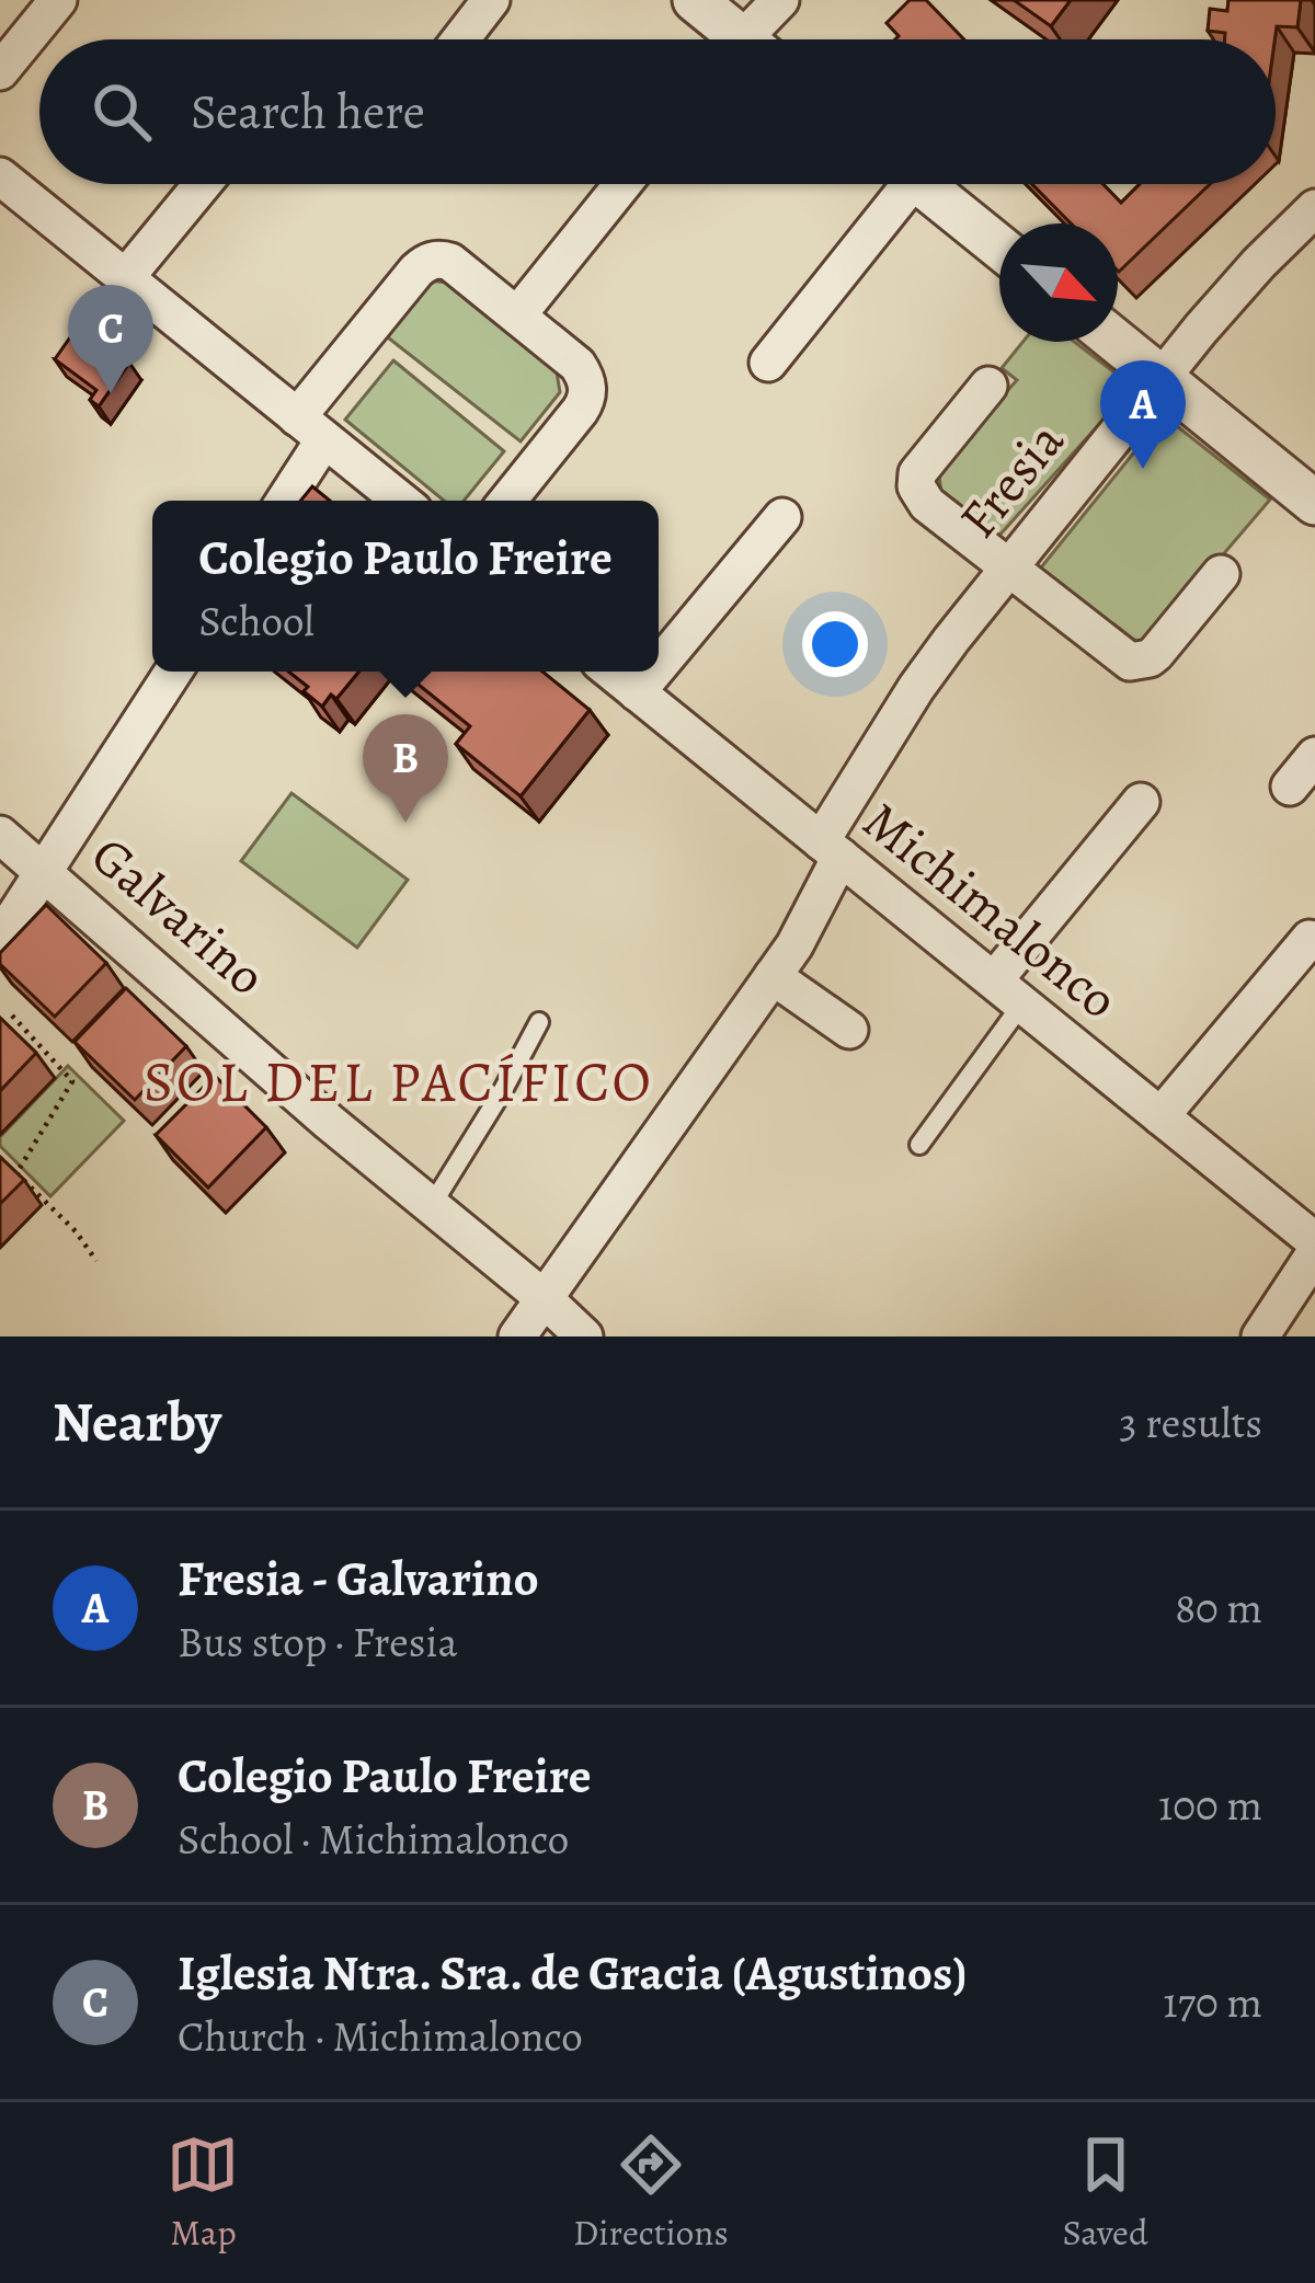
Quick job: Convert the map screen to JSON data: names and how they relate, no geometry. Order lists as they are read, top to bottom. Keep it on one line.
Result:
{"streets":{"street":["Fresia","Michimalonco","Galvarino"]},"crossings":[["Fresia","Michimalonco"],["Fresia","Galvarino"]],"districts":["SOL DEL PACÍFICO"],"north":"bottom right","page":{"search":"Search here","pins":["C","A","B"],"popup":["Colegio Paulo Freire","School"],"heading":["Nearby","3 results"],"list":[{"mark":"A","name":"Fresia - Galvarino","note":"Bus stop · Fresia","value":"80 m"},{"mark":"B","name":"Colegio Paulo Freire","note":"School · Michimalonco","value":"100 m"},{"mark":"C","name":"Iglesia Ntra. Sra. de Gracia (Agustinos)","note":"Church · Michimalonco","value":"170 m"}],"nav":["Map","Directions","Saved"]}}
